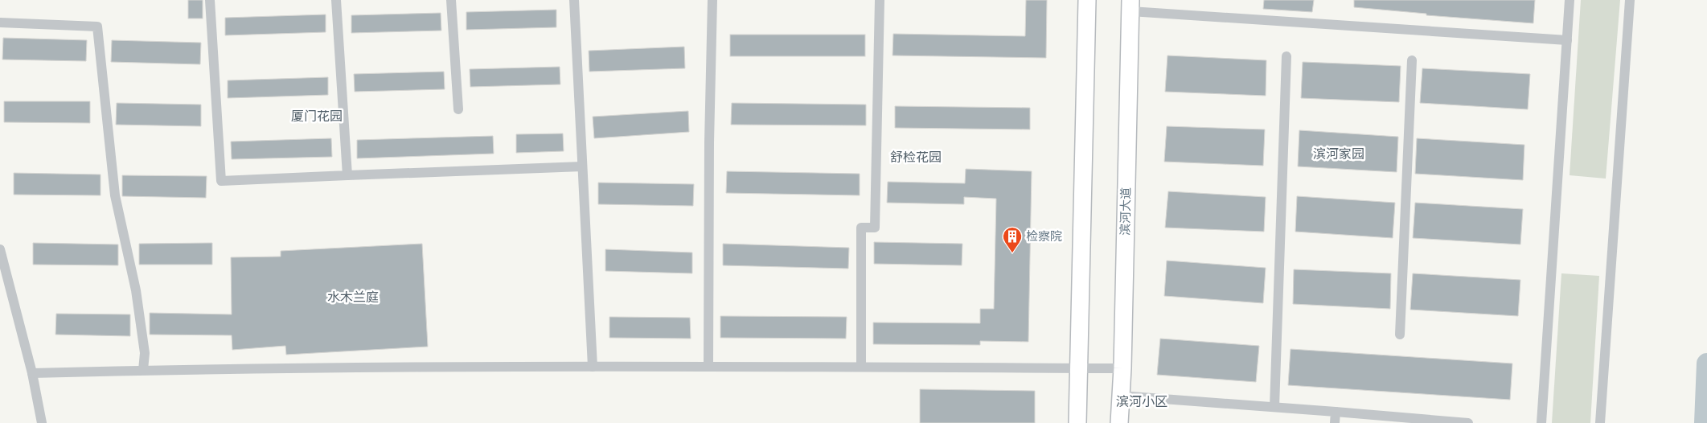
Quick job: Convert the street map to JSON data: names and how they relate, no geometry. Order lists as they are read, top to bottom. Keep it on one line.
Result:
{"streets":{"main road":["滨河大道"]},"districts":["厦门花园","滨河家园","舒检花园","水木兰庭","滨河小区"],"places":{"building":["检察院"]}}
